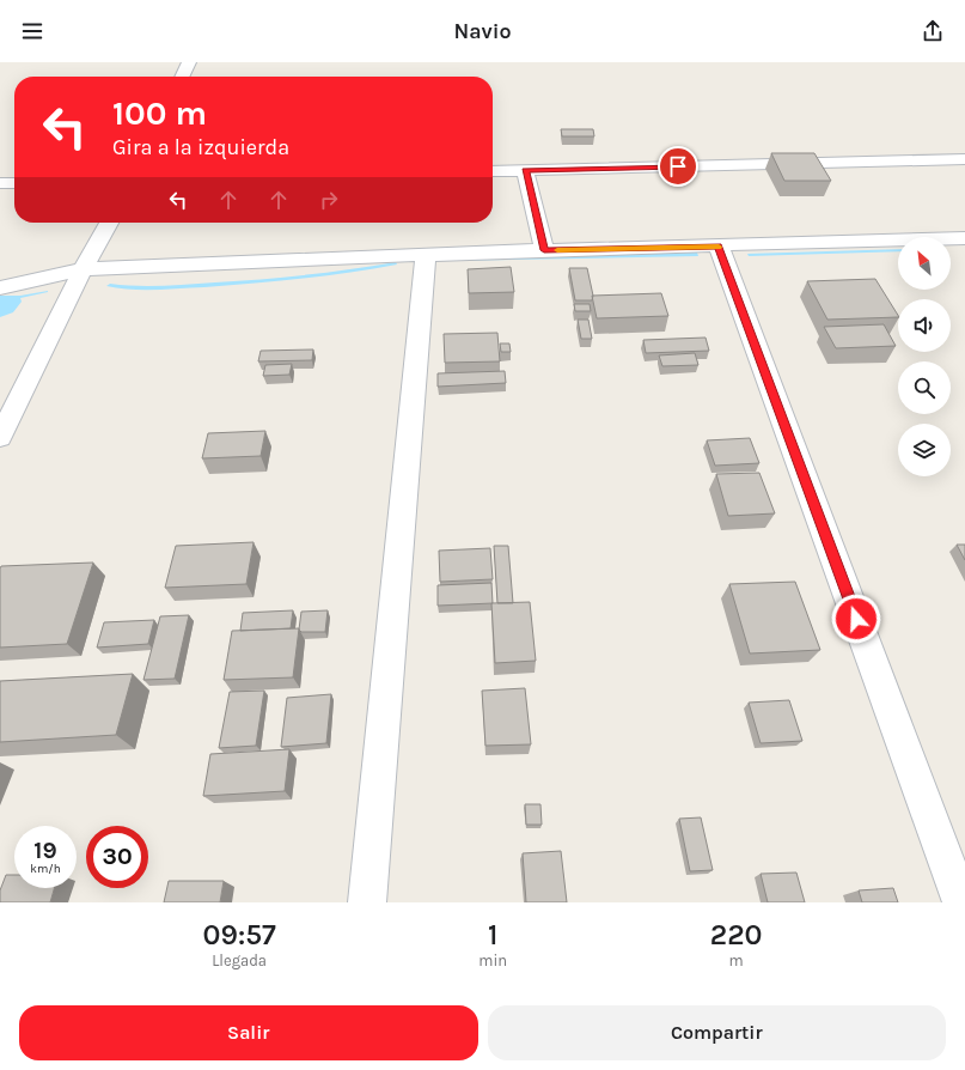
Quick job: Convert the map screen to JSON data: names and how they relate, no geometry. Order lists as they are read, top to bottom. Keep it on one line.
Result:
{"north":"top left","page":{"header":"Navio","turn":["100 m","Gira a la izquierda"],"speed":"19 km/h","limit":"30","eta":["09:57","Llegada","1","min","220","m"],"buttons":["Salir","Compartir"]}}
